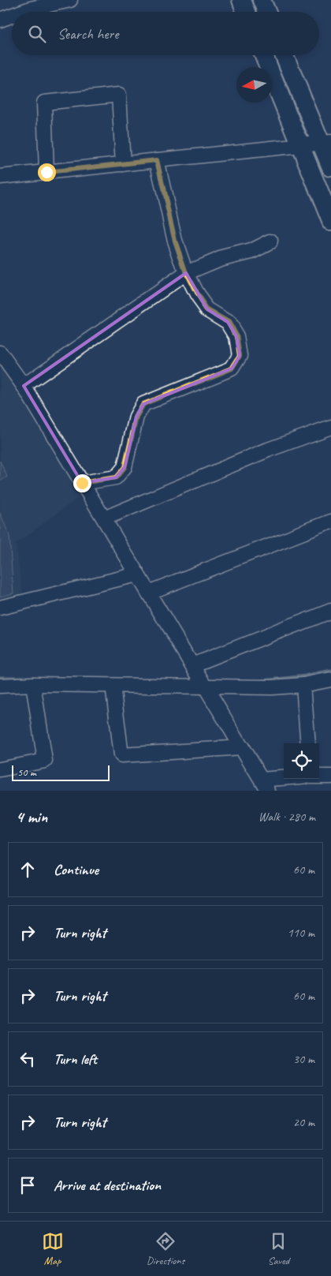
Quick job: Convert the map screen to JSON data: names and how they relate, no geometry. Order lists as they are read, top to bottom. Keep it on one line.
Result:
{"scale_bar":"50 m","north":"left","page":{"search":"Search here","scale":"50 m","heading":["4 min","Walk · 280 m"],"list":[["Continue","60 m"],["Turn right","110 m"],["Turn right","60 m"],["Turn left","30 m"],["Turn right","20 m"],"Arrive at destination"],"nav":["Map","Directions","Saved"]}}
